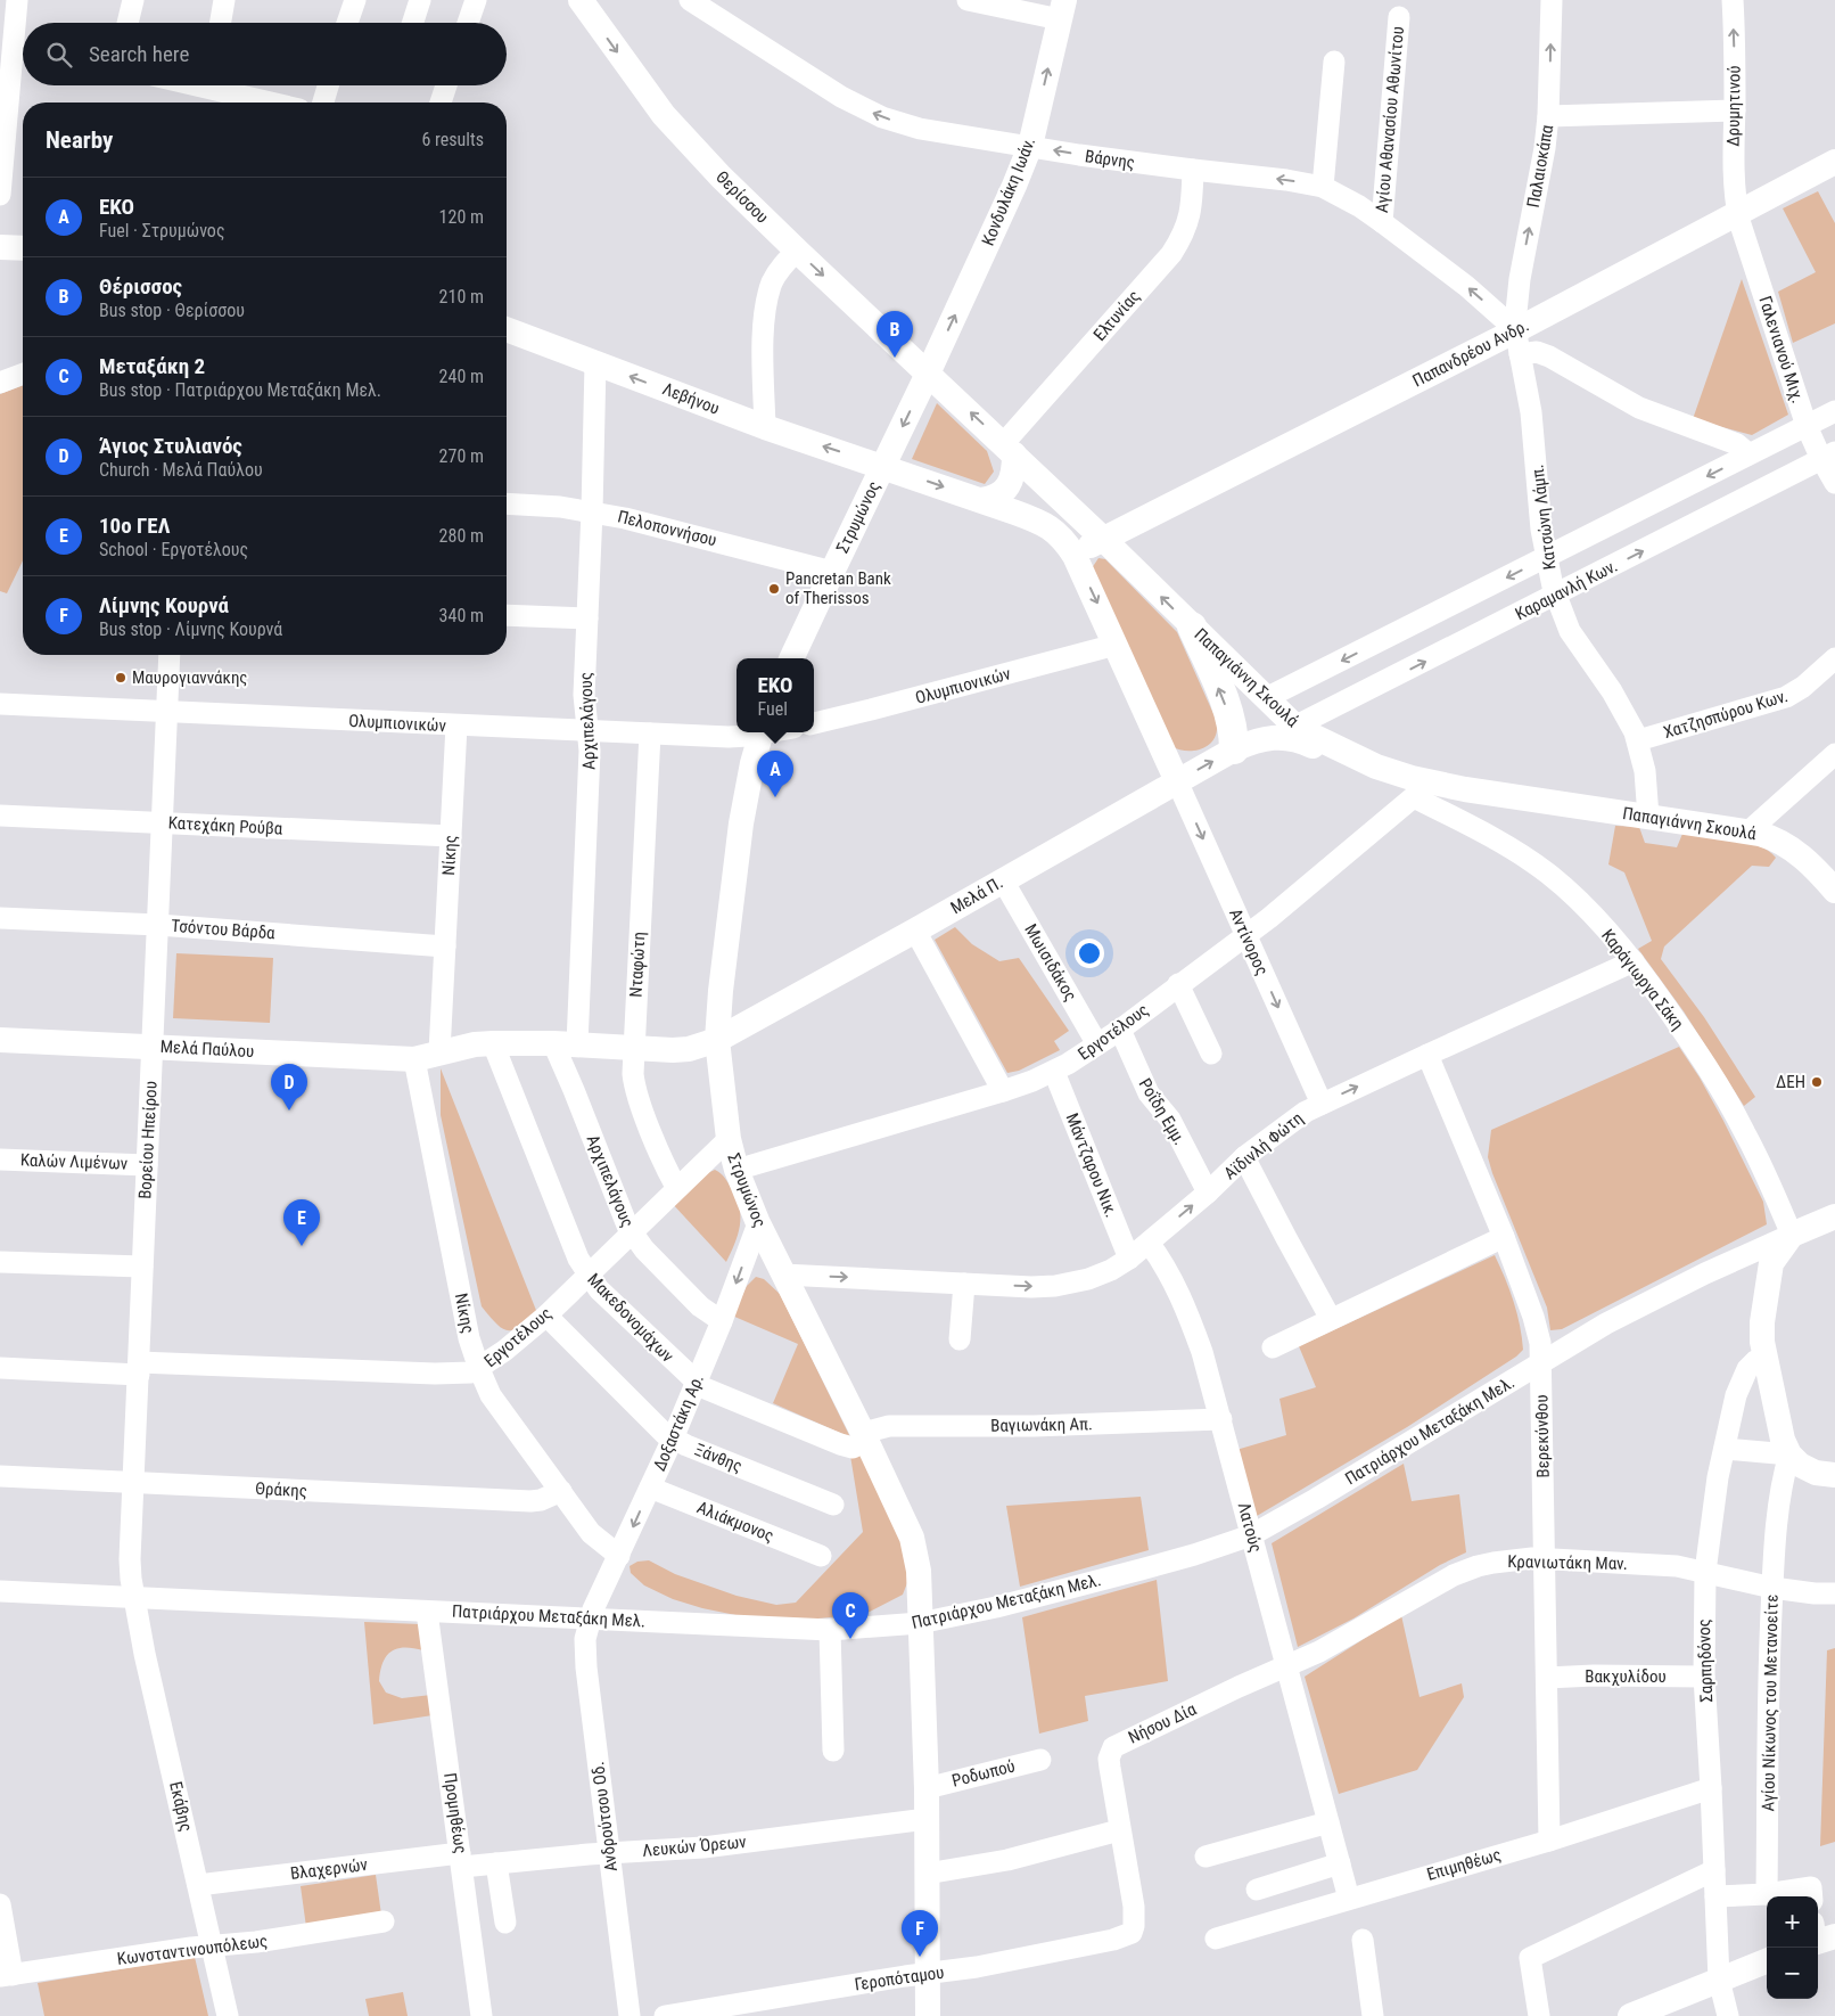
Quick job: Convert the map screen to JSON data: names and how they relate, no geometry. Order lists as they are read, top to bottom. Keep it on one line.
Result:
{"streets":{"street":["Δρυμητινού","Αγίου Αθανασίου Αθωνίτου","Βάρνης","Παλαιοκάπα","Κονδυλάκη Ιωάν.","Θερίσσου","Ελτυνίας","Γαλενιανού Μιχ.","Παπανδρέου Ανδρ.","Λεβήνου","Στρυμώνος","Κατσώνη Λάμπ.","Πελοποννήσου","Καραμανλή Κων.","Παπαγιάννη Σκουλά","Ολυμπιονικών","Χατζησπύρου Κων.","Αρχιπελάγους","Κατεχάκη Ρούβα","Νίκης","Μελά Π.","Τσόντου Βάρδα","Αντίνορος","Μωισιδάκος","Νταφώτη","Καράγιωργα Σάκη","Εργοτέλους","Μελά Παύλου","Ροΐδη Εμμ.","Βορείου Ηπείρου","Αϊδινλή Φώτη","Καλών Λιμένων","Μάντζαρου Νικ.","Μακεδονομάχων","Δοξαστάκη Αρ.","Βαγιωνάκη Απ.","Πατριάρχου Μεταξάκη Μελ.","Βερεκύνθου","Ξάνθης","Θράκης","Αλιάκμονος","Λατούς","Κρανιωτάκη Μαν.","Σαρπηδόνος","Βακχυλίδου","Αγίου Νίκωνος του Μετανοείτε","Νήσου Δία","Ροδωπού","Εκάβης","Προμηθέως","Ανδρούτσου Οδ.","Λευκών Όρεων","Επιμηθέως","Βλαχερνών","Κωνσταντινουπόλεως","Γεροπόταμου"]},"crossings":[["Δρυμητινού","Γαλενιανού Μιχ."],["Δρυμητινού","Παπανδρέου Ανδρ."],["Αγίου Αθανασίου Αθωνίτου","Βάρνης"],["Βάρνης","Παλαιοκάπα"],["Βάρνης","Κονδυλάκη Ιωάν."],["Βάρνης","Ελτυνίας"],["Βάρνης","Παπανδρέου Ανδρ."],["Βάρνης","Κατσώνη Λάμπ."],["Παλαιοκάπα","Παπανδρέου Ανδρ."],["Παλαιοκάπα","Κατσώνη Λάμπ."],["Κονδυλάκη Ιωάν.","Θερίσσου"],["Κονδυλάκη Ιωάν.","Λεβήνου"],["Κονδυλάκη Ιωάν.","Στρυμώνος"],["Κονδυλάκη Ιωάν.","Παπαγιάννη Σκουλά"],["Θερίσσου","Παπαγιάννη Σκουλά"],["Ελτυνίας","Παπαγιάννη Σκουλά"],["Γαλενιανού Μιχ.","Παπανδρέου Ανδρ."],["Γαλενιανού Μιχ.","Καραμανλή Κων."],["Παπανδρέου Ανδρ.","Λεβήνου"],["Παπανδρέου Ανδρ.","Κατσώνη Λάμπ."],["Παπανδρέου Ανδρ.","Παπαγιάννη Σκουλά"],["Λεβήνου","Στρυμώνος"],["Λεβήνου","Ολυμπιονικών"],["Λεβήνου","Αρχιπελάγους"],["Λεβήνου","Μελά Π."],["Λεβήνου","Αντίνορος"],["Στρυμώνος","Πελοποννήσου"],["Στρυμώνος","Μελά Π."],["Στρυμώνος","Εργοτέλους"],["Στρυμώνος","Μελά Παύλου"],["Στρυμώνος","Αϊδινλή Φώτη"],["Στρυμώνος","Μακεδονομάχων"],["Στρυμώνος","Δοξαστάκη Αρ."],["Στρυμώνος","Βαγιωνάκη Απ."],["Στρυμώνος","Πατριάρχου Μεταξάκη Μελ."],["Στρυμώνος","Ροδωπού"],["Στρυμώνος","Λευκών Όρεων"],["Στρυμώνος","Γεροπόταμου"],["Κατσώνη Λάμπ.","Καραμανλή Κων."],["Κατσώνη Λάμπ.","Παπαγιάννη Σκουλά"],["Κατσώνη Λάμπ.","Χατζησπύρου Κων."],["Πελοποννήσου","Αρχιπελάγους"],["Καραμανλή Κων.","Παπαγιάννη Σκουλά"],["Παπαγιάννη Σκουλά","Μελά Π."],["Παπαγιάννη Σκουλά","Καράγιωργα Σάκη"],["Παπαγιάννη Σκουλά","Εργοτέλους"],["Ολυμπιονικών","Αρχιπελάγους"],["Ολυμπιονικών","Νίκης"],["Ολυμπιονικών","Νταφώτη"],["Ολυμπιονικών","Βορείου Ηπείρου"],["Αρχιπελάγους","Εργοτέλους"],["Αρχιπελάγους","Μελά Παύλου"],["Αρχιπελάγους","Δοξαστάκη Αρ."],["Κατεχάκη Ρούβα","Νίκης"],["Κατεχάκη Ρούβα","Βορείου Ηπείρου"],["Νίκης","Τσόντου Βάρδα"],["Νίκης","Εργοτέλους"],["Νίκης","Μελά Παύλου"],["Νίκης","Δοξαστάκη Αρ."],["Νίκης","Θράκης"],["Μελά Π.","Αντίνορος"],["Μελά Π.","Μωισιδάκος"],["Μελά Π.","Μελά Παύλου"],["Τσόντου Βάρδα","Βορείου Ηπείρου"],["Αντίνορος","Εργοτέλους"],["Αντίνορος","Αϊδινλή Φώτη"],["Μωισιδάκος","Εργοτέλους"],["Νταφώτη","Εργοτέλους"],["Νταφώτη","Μελά Παύλου"],["Καράγιωργα Σάκη","Εργοτέλους"],["Καράγιωργα Σάκη","Αϊδινλή Φώτη"],["Καράγιωργα Σάκη","Πατριάρχου Μεταξάκη Μελ."],["Εργοτέλους","Ροΐδη Εμμ."],["Εργοτέλους","Βορείου Ηπείρου"],["Εργοτέλους","Μάντζαρου Νικ."],["Εργοτέλους","Μακεδονομάχων"],["Εργοτέλους","Ξάνθης"],["Μελά Παύλου","Βορείου Ηπείρου"],["Μελά Παύλου","Μακεδονομάχων"],["Ροΐδη Εμμ.","Αϊδινλή Φώτη"],["Βορείου Ηπείρου","Καλών Λιμένων"],["Βορείου Ηπείρου","Πατριάρχου Μεταξάκη Μελ."],["Βορείου Ηπείρου","Θράκης"],["Βορείου Ηπείρου","Εκάβης"],["Αϊδινλή Φώτη","Μάντζαρου Νικ."],["Αϊδινλή Φώτη","Βερεκύνθου"],["Αϊδινλή Φώτη","Λατούς"],["Μακεδονομάχων","Δοξαστάκη Αρ."],["Μακεδονομάχων","Βαγιωνάκη Απ."],["Δοξαστάκη Αρ.","Πατριάρχου Μεταξάκη Μελ."],["Δοξαστάκη Αρ.","Ξάνθης"],["Δοξαστάκη Αρ.","Αλιάκμονος"],["Δοξαστάκη Αρ.","Ανδρούτσου Οδ."],["Βαγιωνάκη Απ.","Λατούς"],["Πατριάρχου Μεταξάκη Μελ.","Βερεκύνθου"],["Πατριάρχου Μεταξάκη Μελ.","Λατούς"],["Πατριάρχου Μεταξάκη Μελ.","Εκάβης"],["Πατριάρχου Μεταξάκη Μελ.","Προμηθέως"],["Πατριάρχου Μεταξάκη Μελ.","Ανδρούτσου Οδ."],["Βερεκύνθου","Κρανιωτάκη Μαν."],["Βερεκύνθου","Βακχυλίδου"],["Βερεκύνθου","Επιμηθέως"],["Λατούς","Κρανιωτάκη Μαν."],["Λατούς","Νήσου Δία"],["Λατούς","Επιμηθέως"],["Κρανιωτάκη Μαν.","Σαρπηδόνος"],["Κρανιωτάκη Μαν.","Αγίου Νίκωνος του Μετανοείτε"],["Κρανιωτάκη Μαν.","Νήσου Δία"],["Σαρπηδόνος","Βακχυλίδου"],["Σαρπηδόνος","Επιμηθέως"],["Νήσου Δία","Γεροπόταμου"],["Εκάβης","Βλαχερνών"],["Εκάβης","Κωνσταντινουπόλεως"],["Προμηθέως","Λευκών Όρεων"],["Προμηθέως","Βλαχερνών"],["Ανδρούτσου Οδ.","Λευκών Όρεων"],["Λευκών Όρεων","Βλαχερνών"]],"one_way":["Δρυμητινού","Βάρνης","Παλαιοκάπα","Θερίσσου","Αντίνορος","Αϊδινλή Φώτη","Δοξαστάκη Αρ."],"places":["Pancretan Bank of Therissos","Μαυρογιαννάκης","ΔΕΗ"],"page":{"search":"Search here","heading":["Nearby","6 results"],"list":[{"mark":"A","name":"EKO","note":"Fuel · Στρυμώνος","value":"120 m"},{"mark":"B","name":"Θέρισσος","note":"Bus stop · Θερίσσου","value":"210 m"},{"mark":"C","name":"Μεταξάκη 2","note":"Bus stop · Πατριάρχου Μεταξάκη Μελ.","value":"240 m"},{"mark":"D","name":"Άγιος Στυλιανός","note":"Church · Μελά Παύλου","value":"270 m"},{"mark":"E","name":"10ο ΓΕΛ","note":"School · Εργοτέλους","value":"280 m"},{"mark":"F","name":"Λίμνης Κουρνά","note":"Bus stop · Λίμνης Κουρνά","value":"340 m"}],"pins":["B","A","D","E","C","F"],"popup":["EKO","Fuel"],"map_buttons":["+","−"]}}
